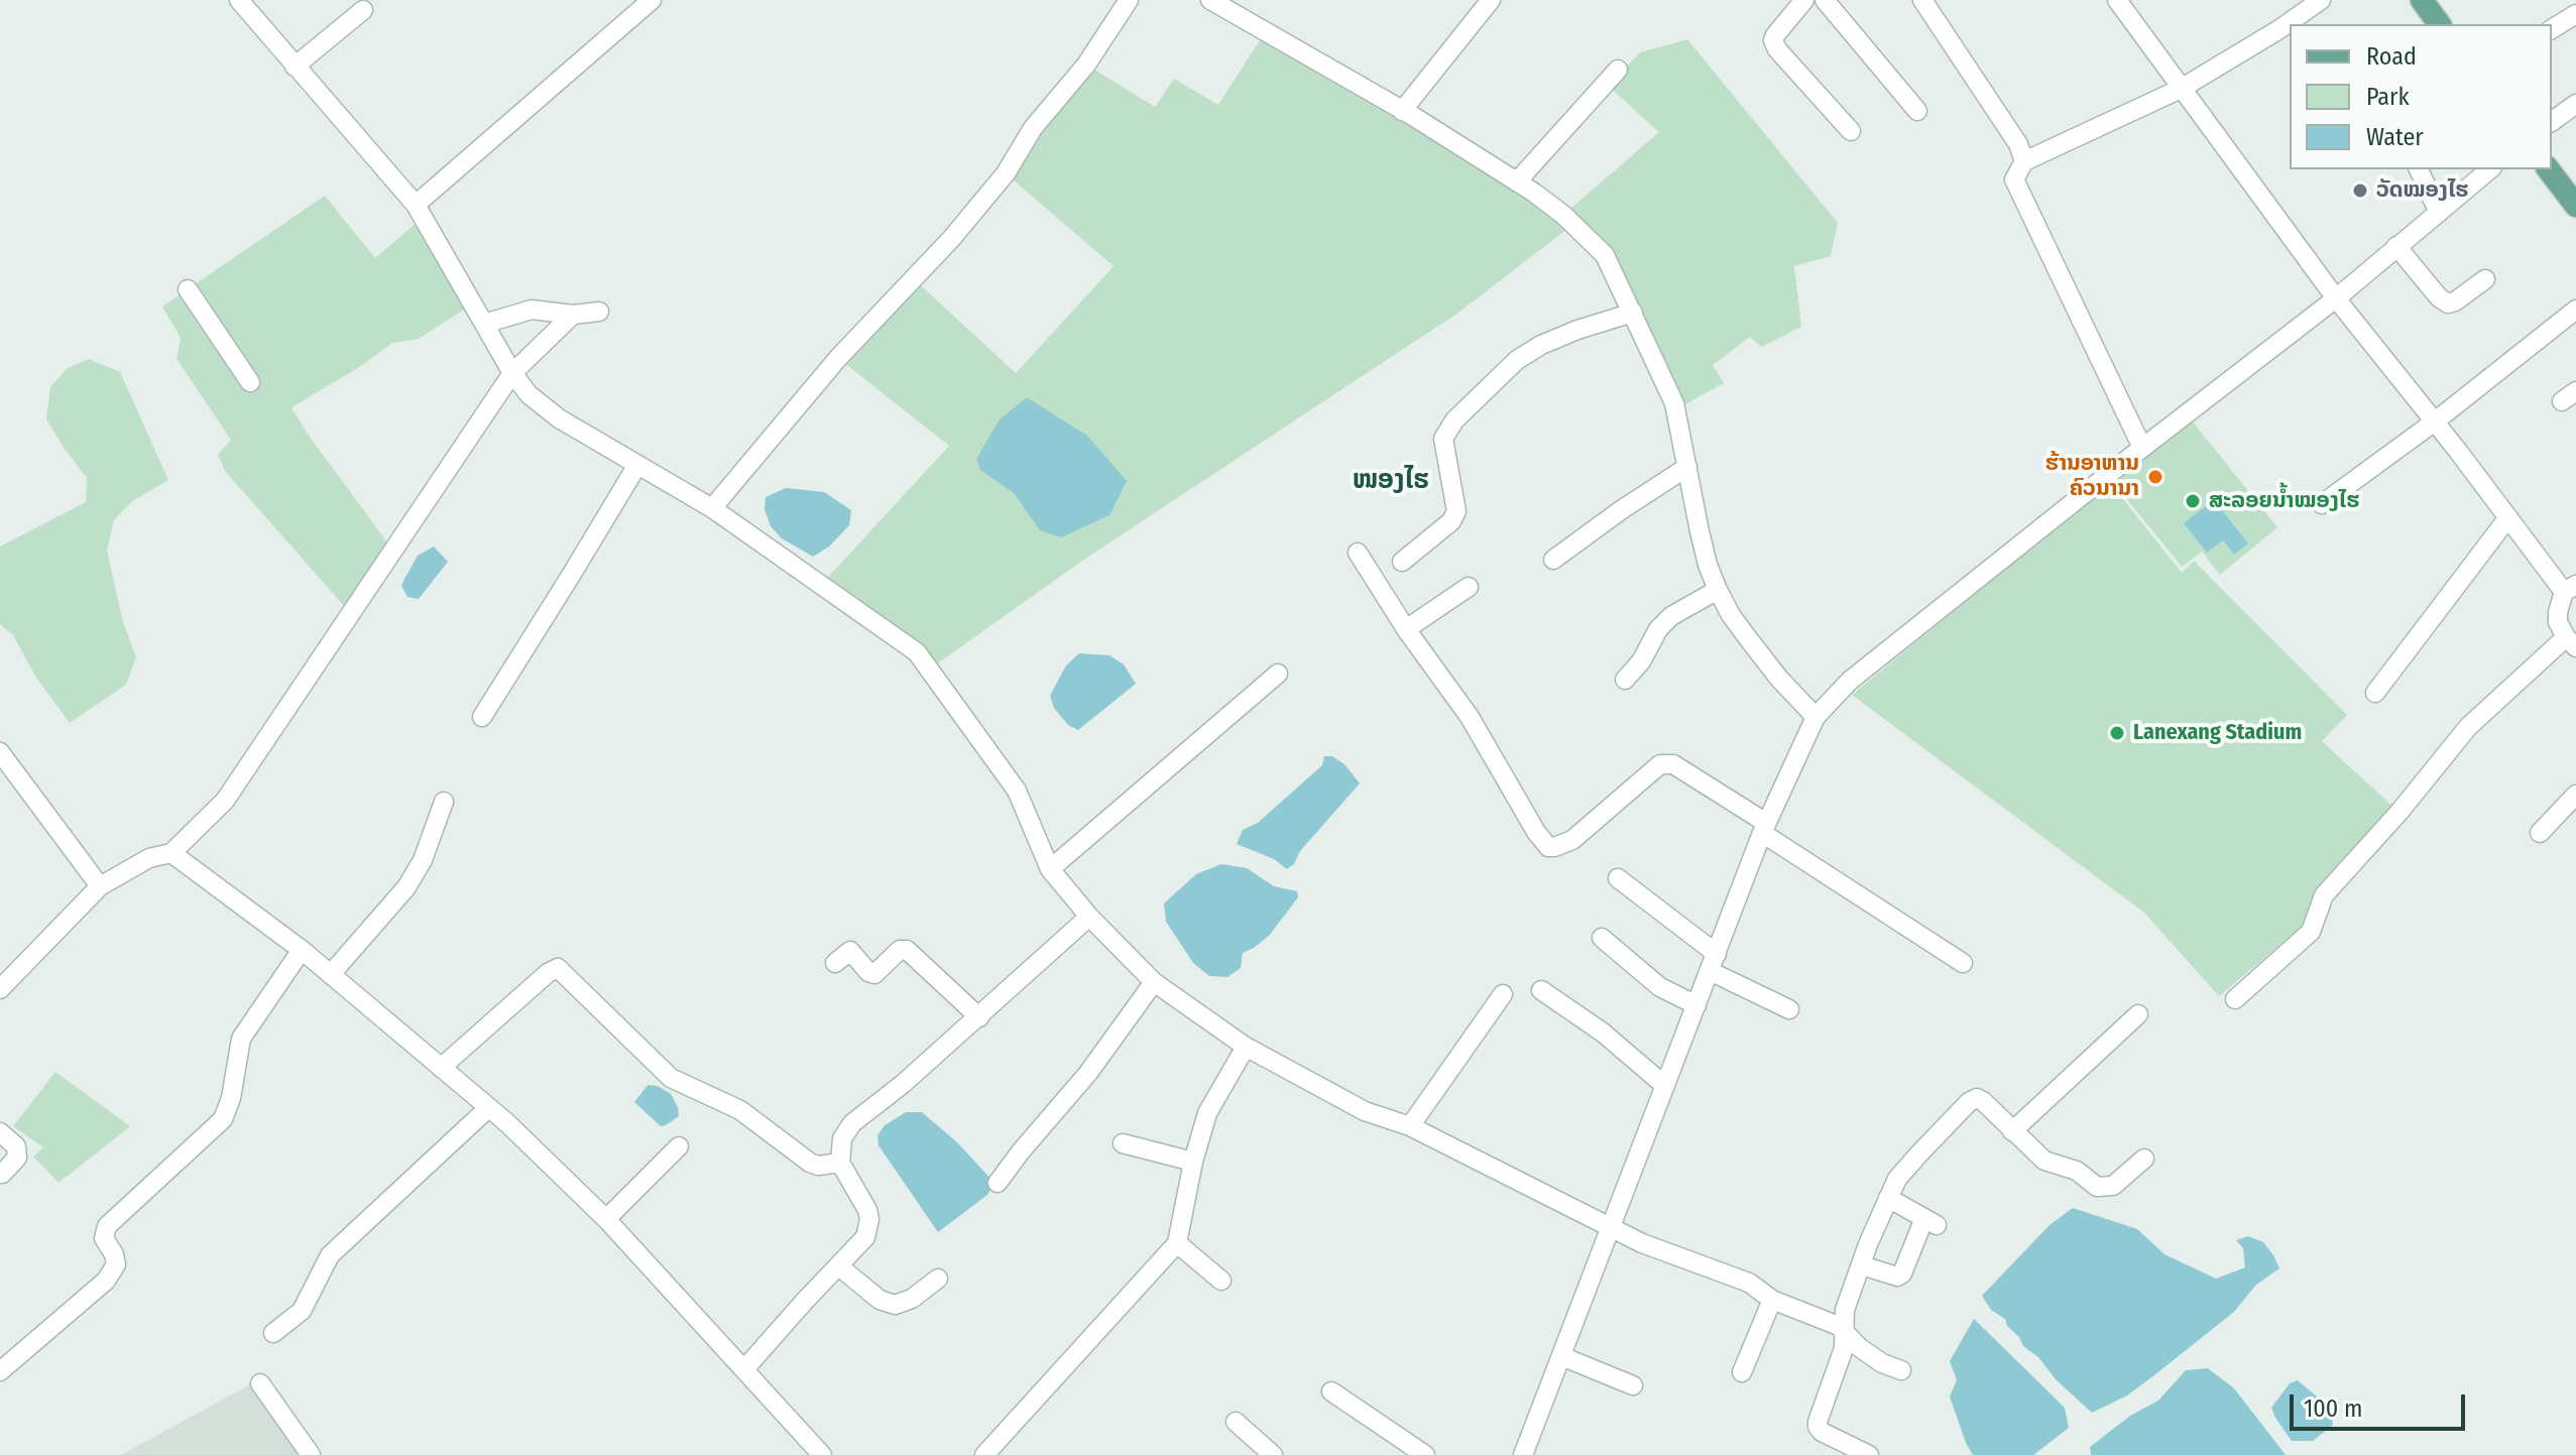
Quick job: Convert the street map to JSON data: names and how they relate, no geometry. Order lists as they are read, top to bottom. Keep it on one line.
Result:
{"districts":["ໜອງໄຮ"],"places":["ວັດໝອງໄຮ","ຮ້ານອາຫານ ຄົວນານາ","ສະລອຍນ້ຳໝອງໄຮ","Lanexang Stadium"],"legend":["Road","Park","Water"],"scale_bar":"100 m"}
